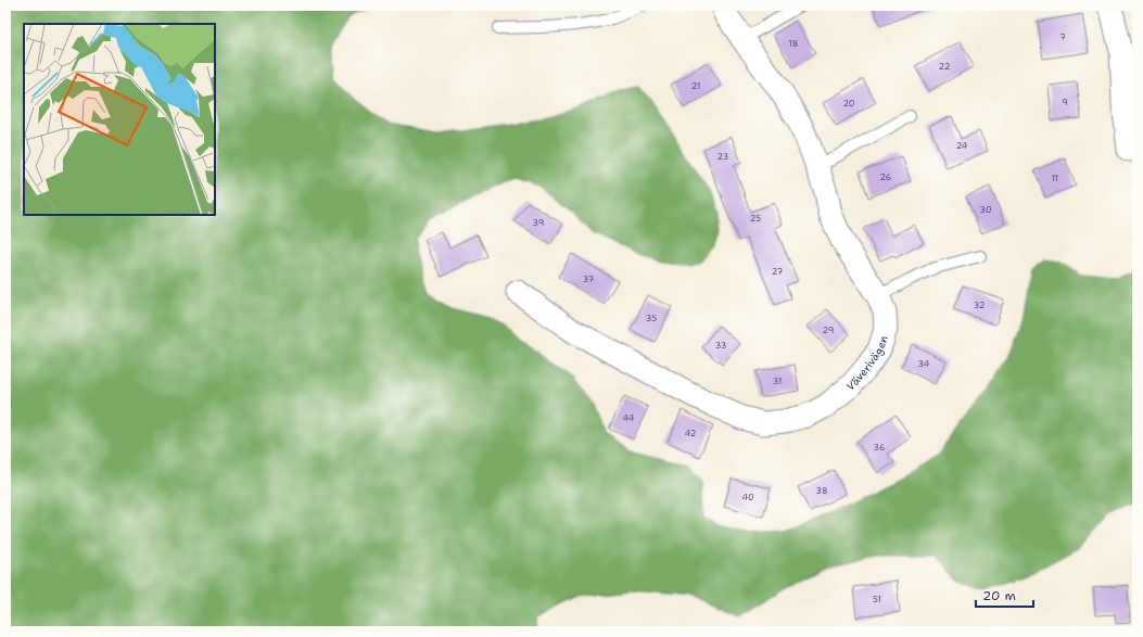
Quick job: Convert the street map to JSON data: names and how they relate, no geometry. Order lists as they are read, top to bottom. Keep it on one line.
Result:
{"streets":{"street":["Väverivägen"]},"house_numbers":["7","18","22","21","9","20","24","23","26","11","30","25","39","27","37","32","35","29","33","34","31","44","42","36","38","40","51"],"scale_bar":"20 m"}
